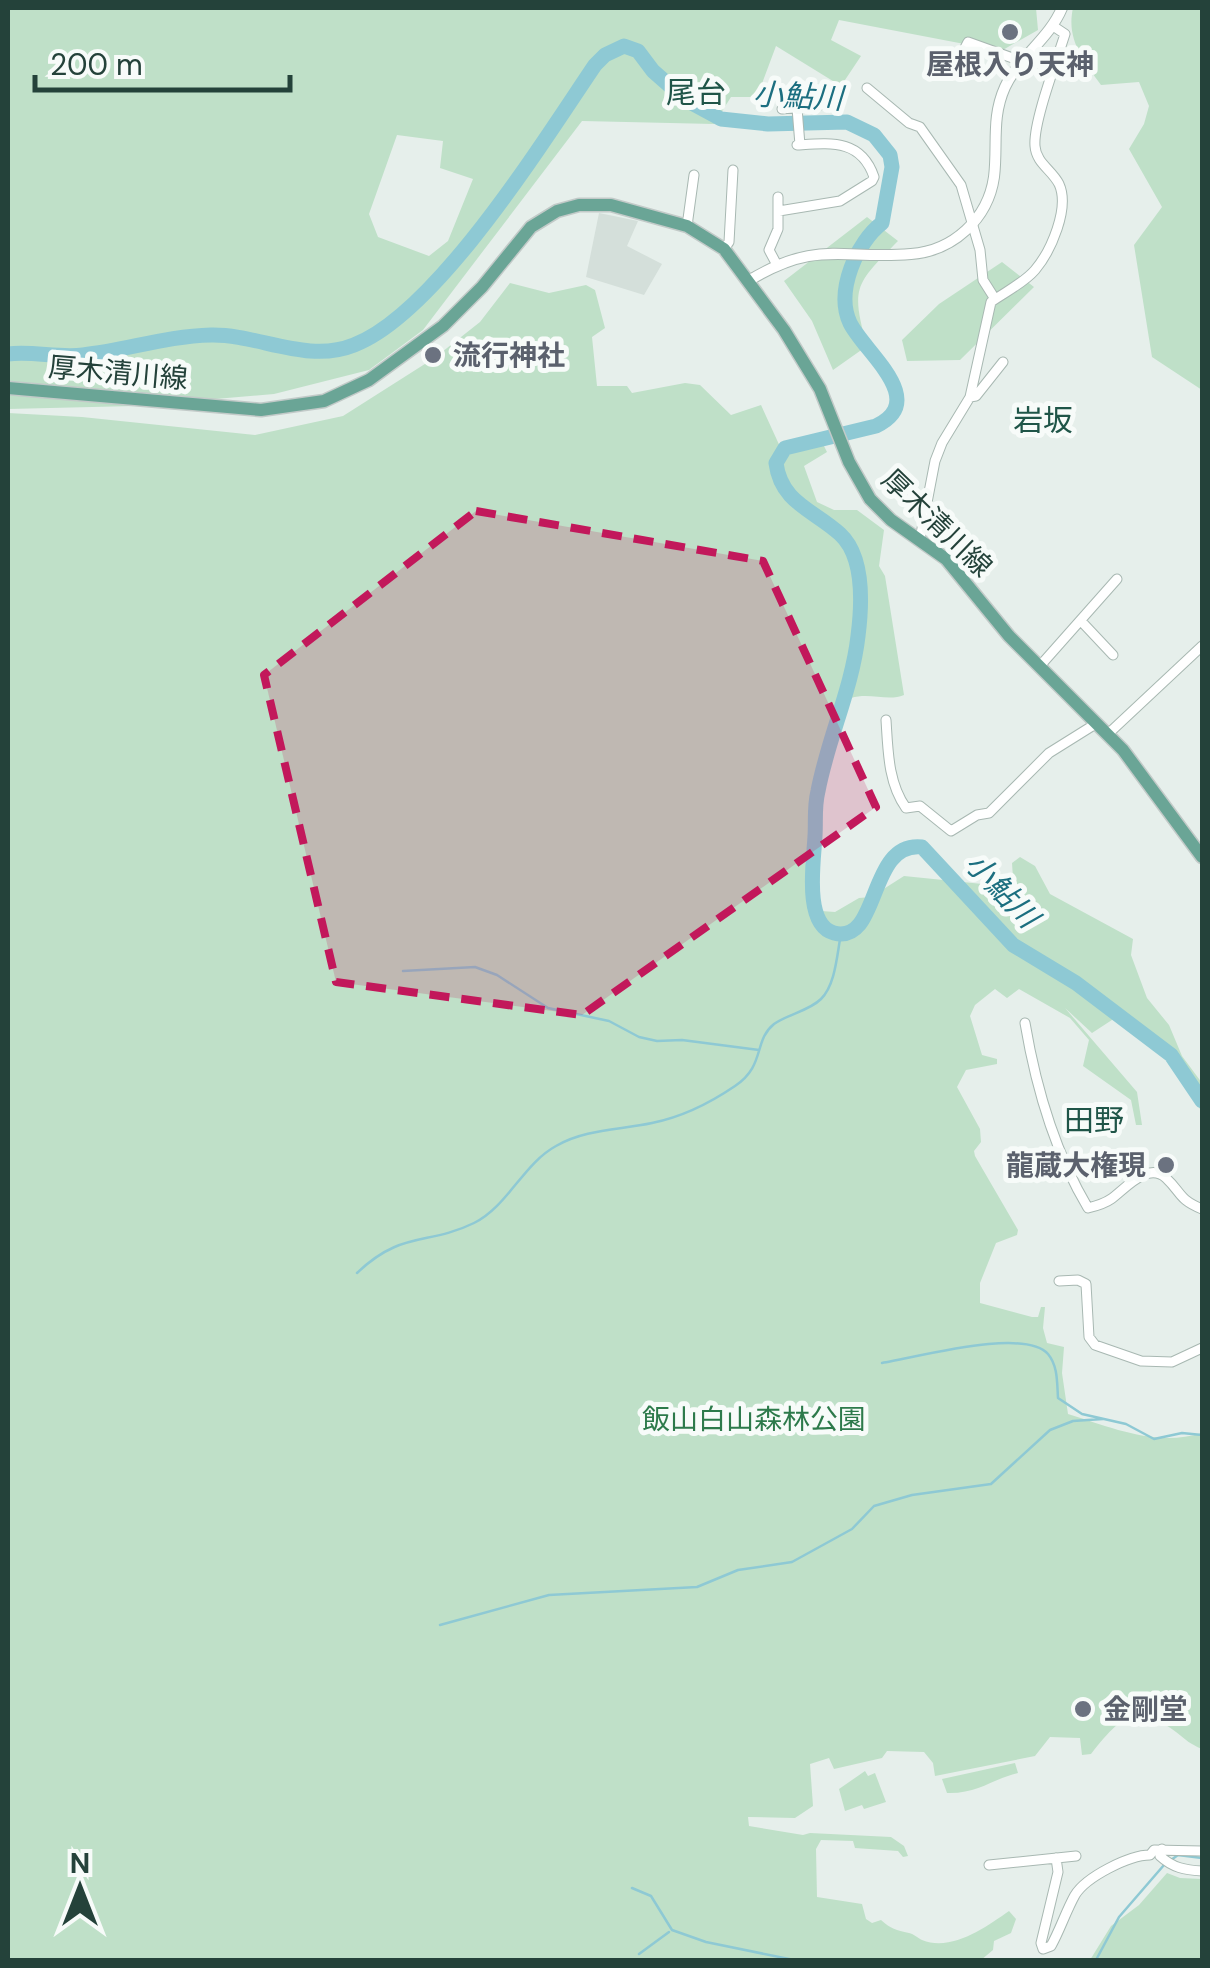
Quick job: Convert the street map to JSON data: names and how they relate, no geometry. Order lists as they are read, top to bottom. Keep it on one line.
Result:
{"streets":{"main road":["厚木清川線"]},"districts":["尾台","岩坂","田野"],"water":["小鮎川"],"parks":["飯山白山森林公園"],"places":["屋根入り天神","流行神社","龍蔵大権現","金剛堂"],"scale_bar":"200 m","north":"top"}
